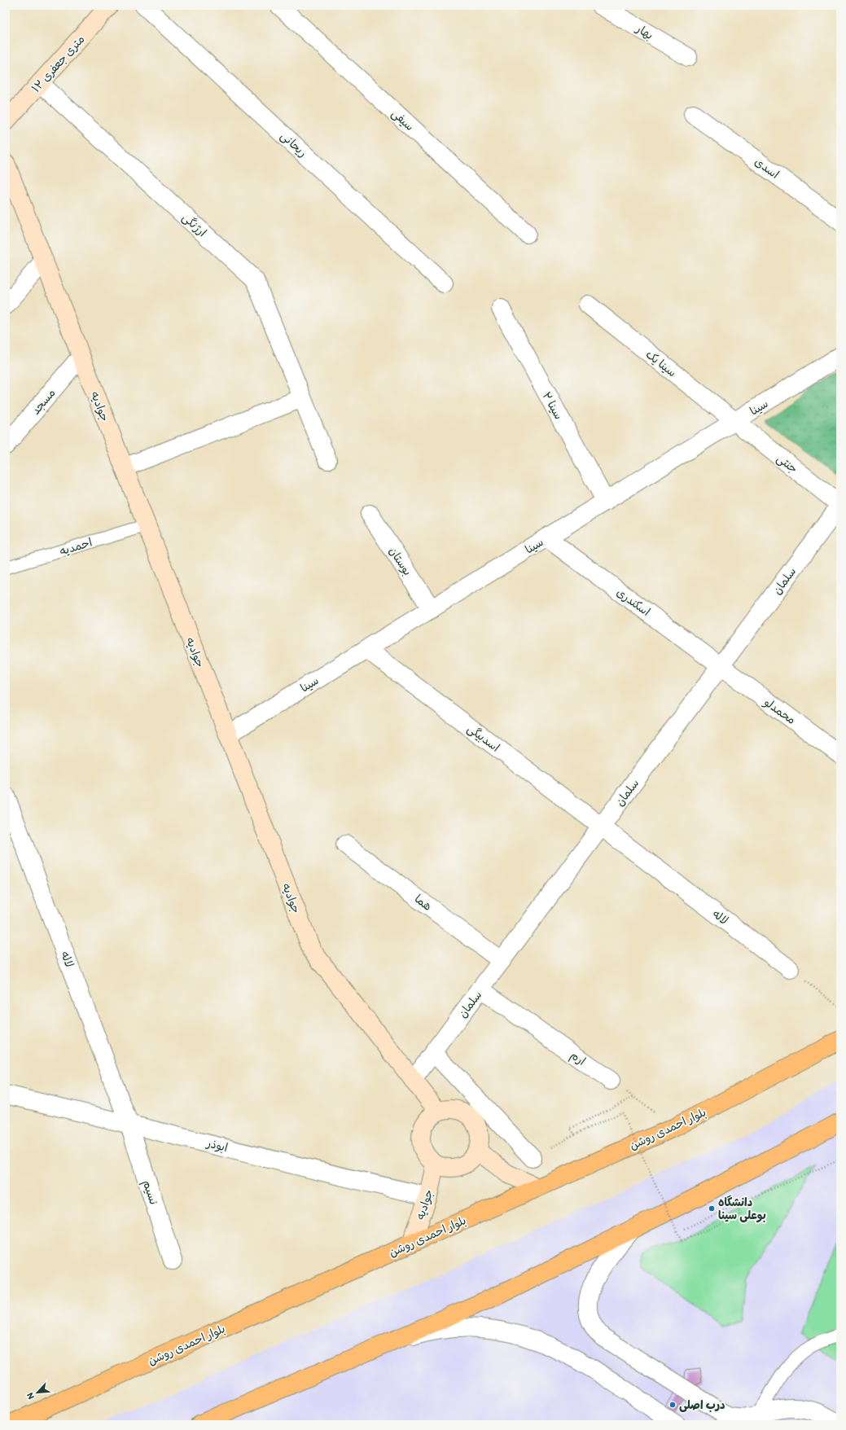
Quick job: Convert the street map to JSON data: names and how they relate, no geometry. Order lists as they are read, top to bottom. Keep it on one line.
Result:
{"streets":{"highway":["بلوار احمدی روشن"],"main road":["۱۲ متری جعفری","جوادیه"],"street":["بهار","سیفی","ریحانی","اسدی","ارژنگی","سینا یک","مسجد","سینا ۲","سینا","جنتی","بوستان","سلمان","اسکندری","محمدلو","اسدبیگی","هما","لاله","ارم","ابوذر","نسیم"],"lane":["احمدیه"]},"crossings":[["۱۲ متری جعفری","ارژنگی"],["سینا یک","سینا"],["سینا یک","جنتی"],["مسجد","جوادیه"],["سینا ۲","سینا"],["جوادیه","سینا"],["جوادیه","احمدیه"],["جوادیه","سلمان"],["جوادیه","بلوار احمدی روشن"],["جوادیه","ابوذر"],["سینا","جنتی"],["سینا","بوستان"],["سینا","اسکندری"],["سینا","اسدبیگی"],["جنتی","سلمان"],["سلمان","اسکندری"],["سلمان","محمدلو"],["سلمان","اسدبیگی"],["سلمان","هما"],["سلمان","لاله"],["سلمان","ارم"],["اسکندری","محمدلو"],["اسدبیگی","لاله"],["لاله","ابوذر"],["لاله","نسیم"],["ابوذر","نسیم"]],"places":["دانشگاه بوعلی سینا","درب اصلی"],"north":"bottom left"}
